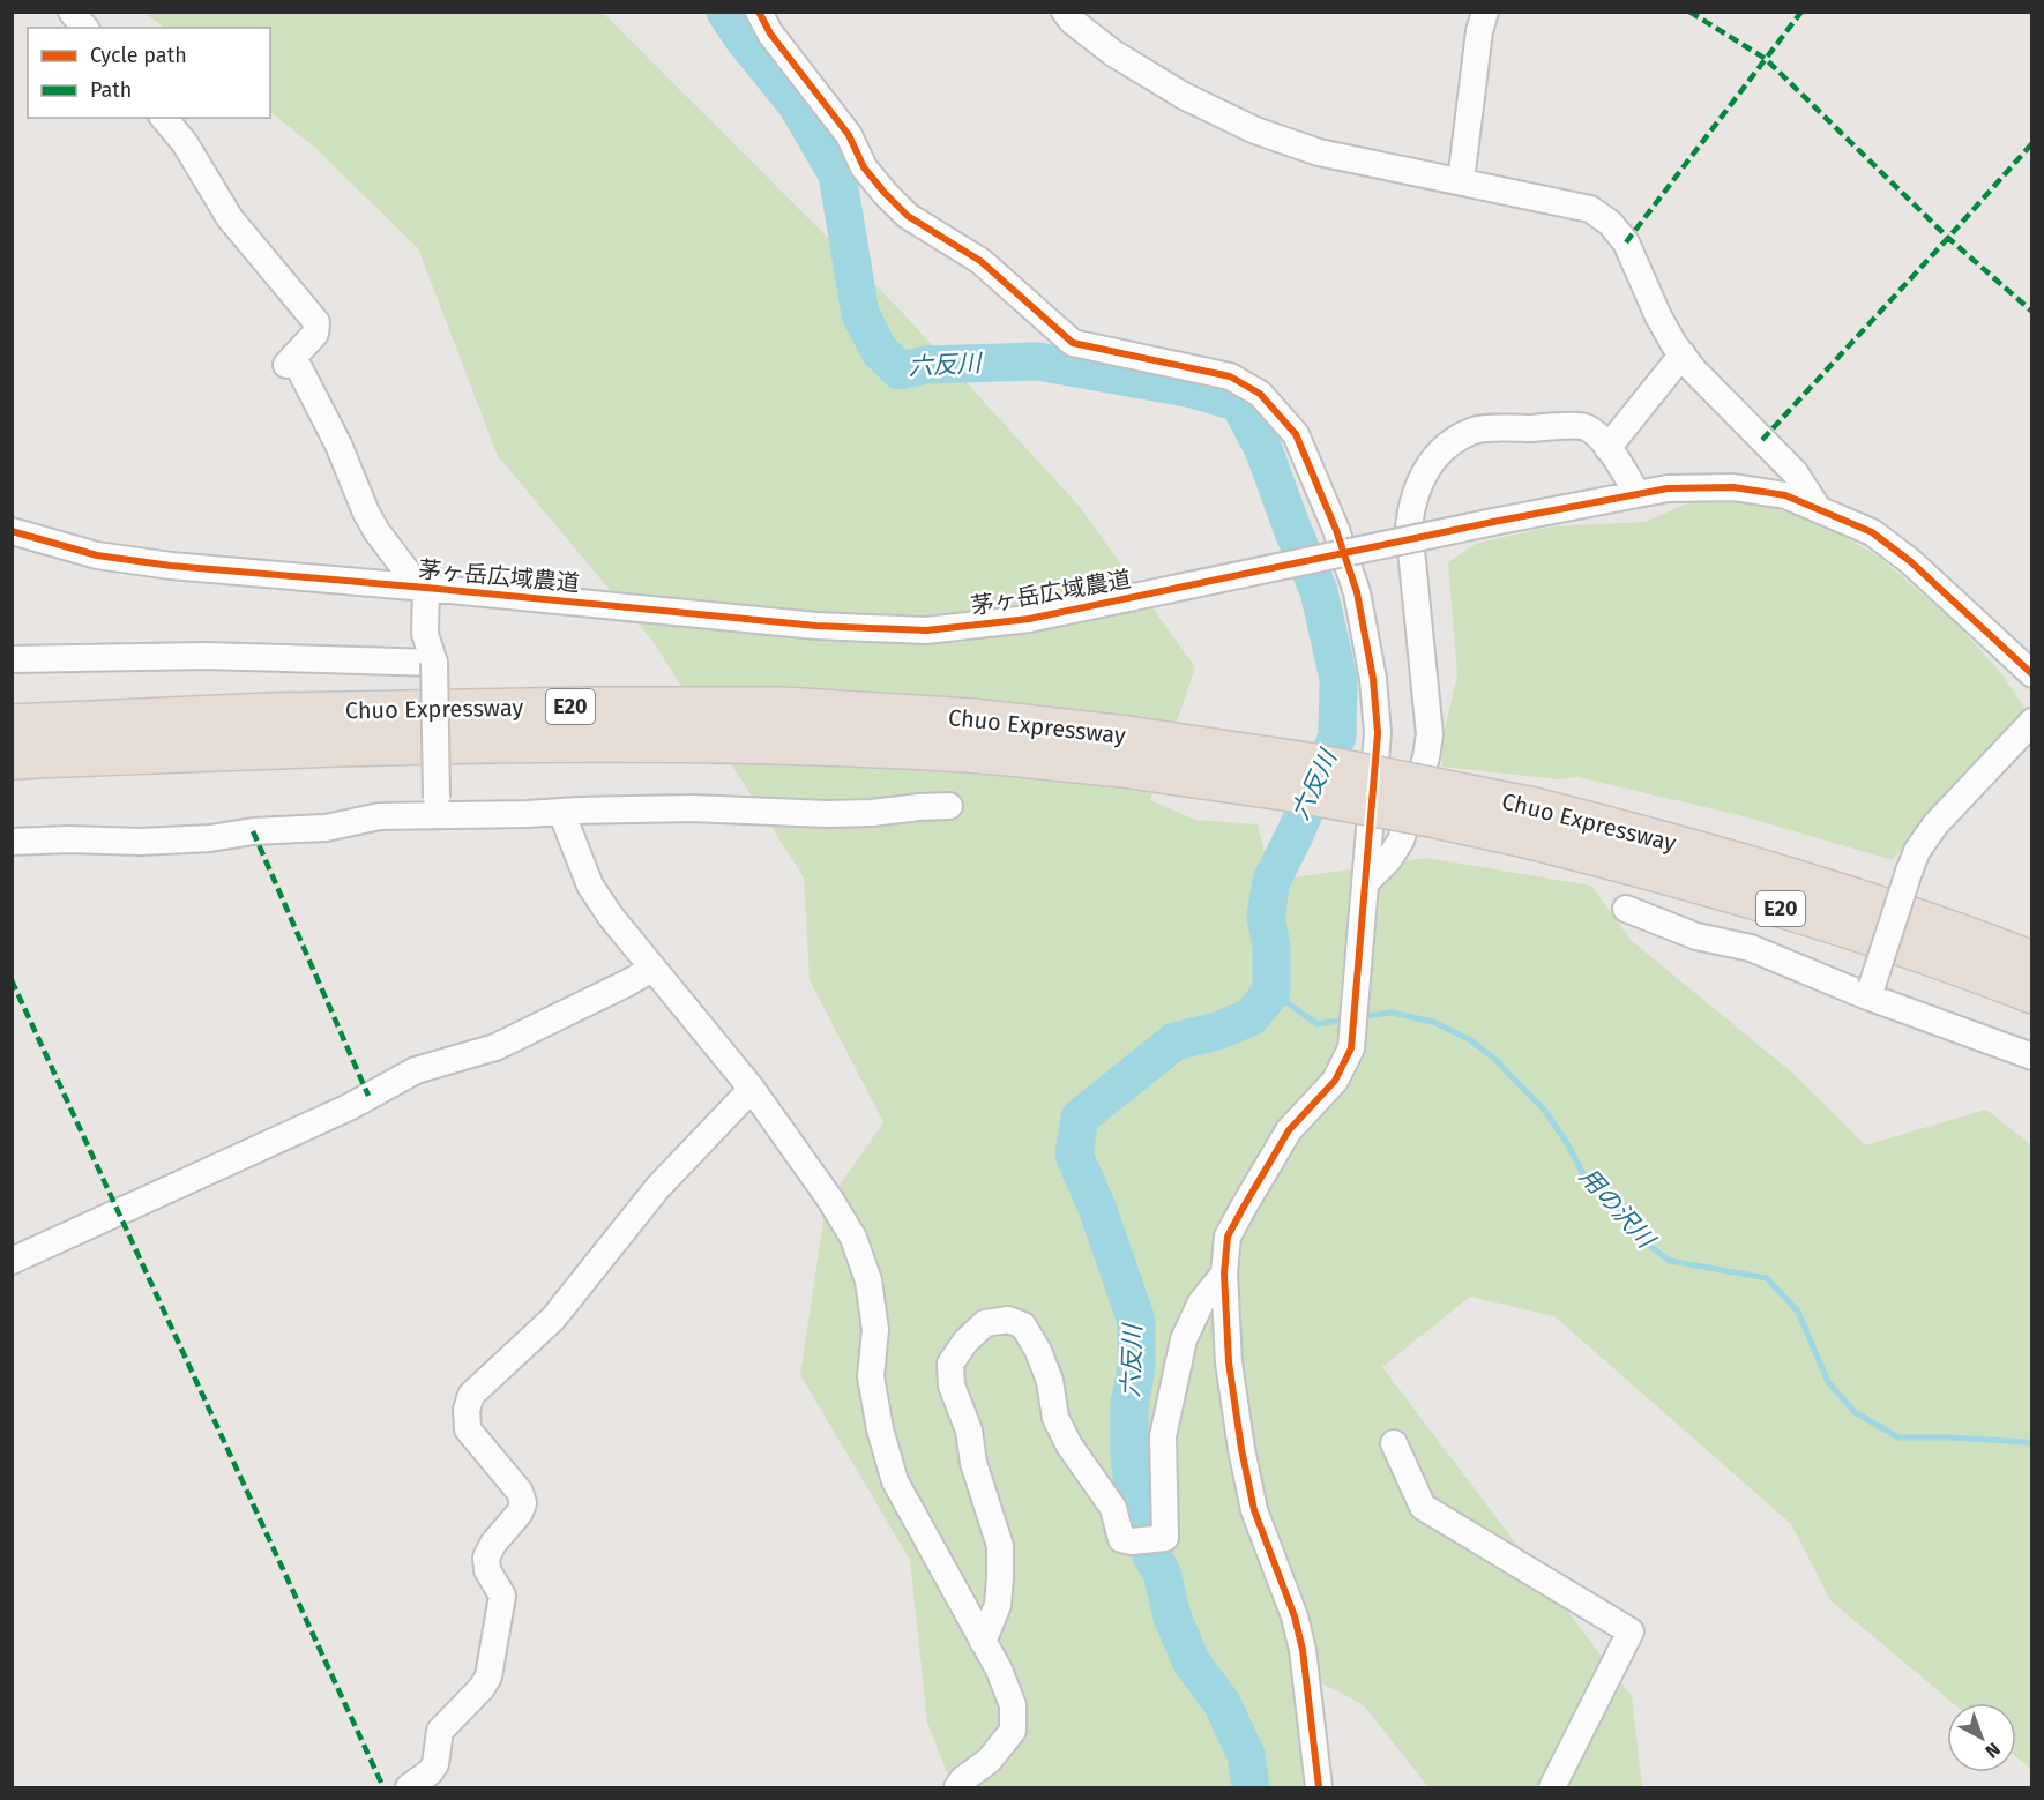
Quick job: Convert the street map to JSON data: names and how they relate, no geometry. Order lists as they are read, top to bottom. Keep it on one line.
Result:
{"streets":{"highway":["E20","Chuo Expressway"],"street":["茅ヶ岳広域農道"]},"water":["六反川","用の沢川"],"legend":["Cycle path","Path"],"north":"bottom right"}
